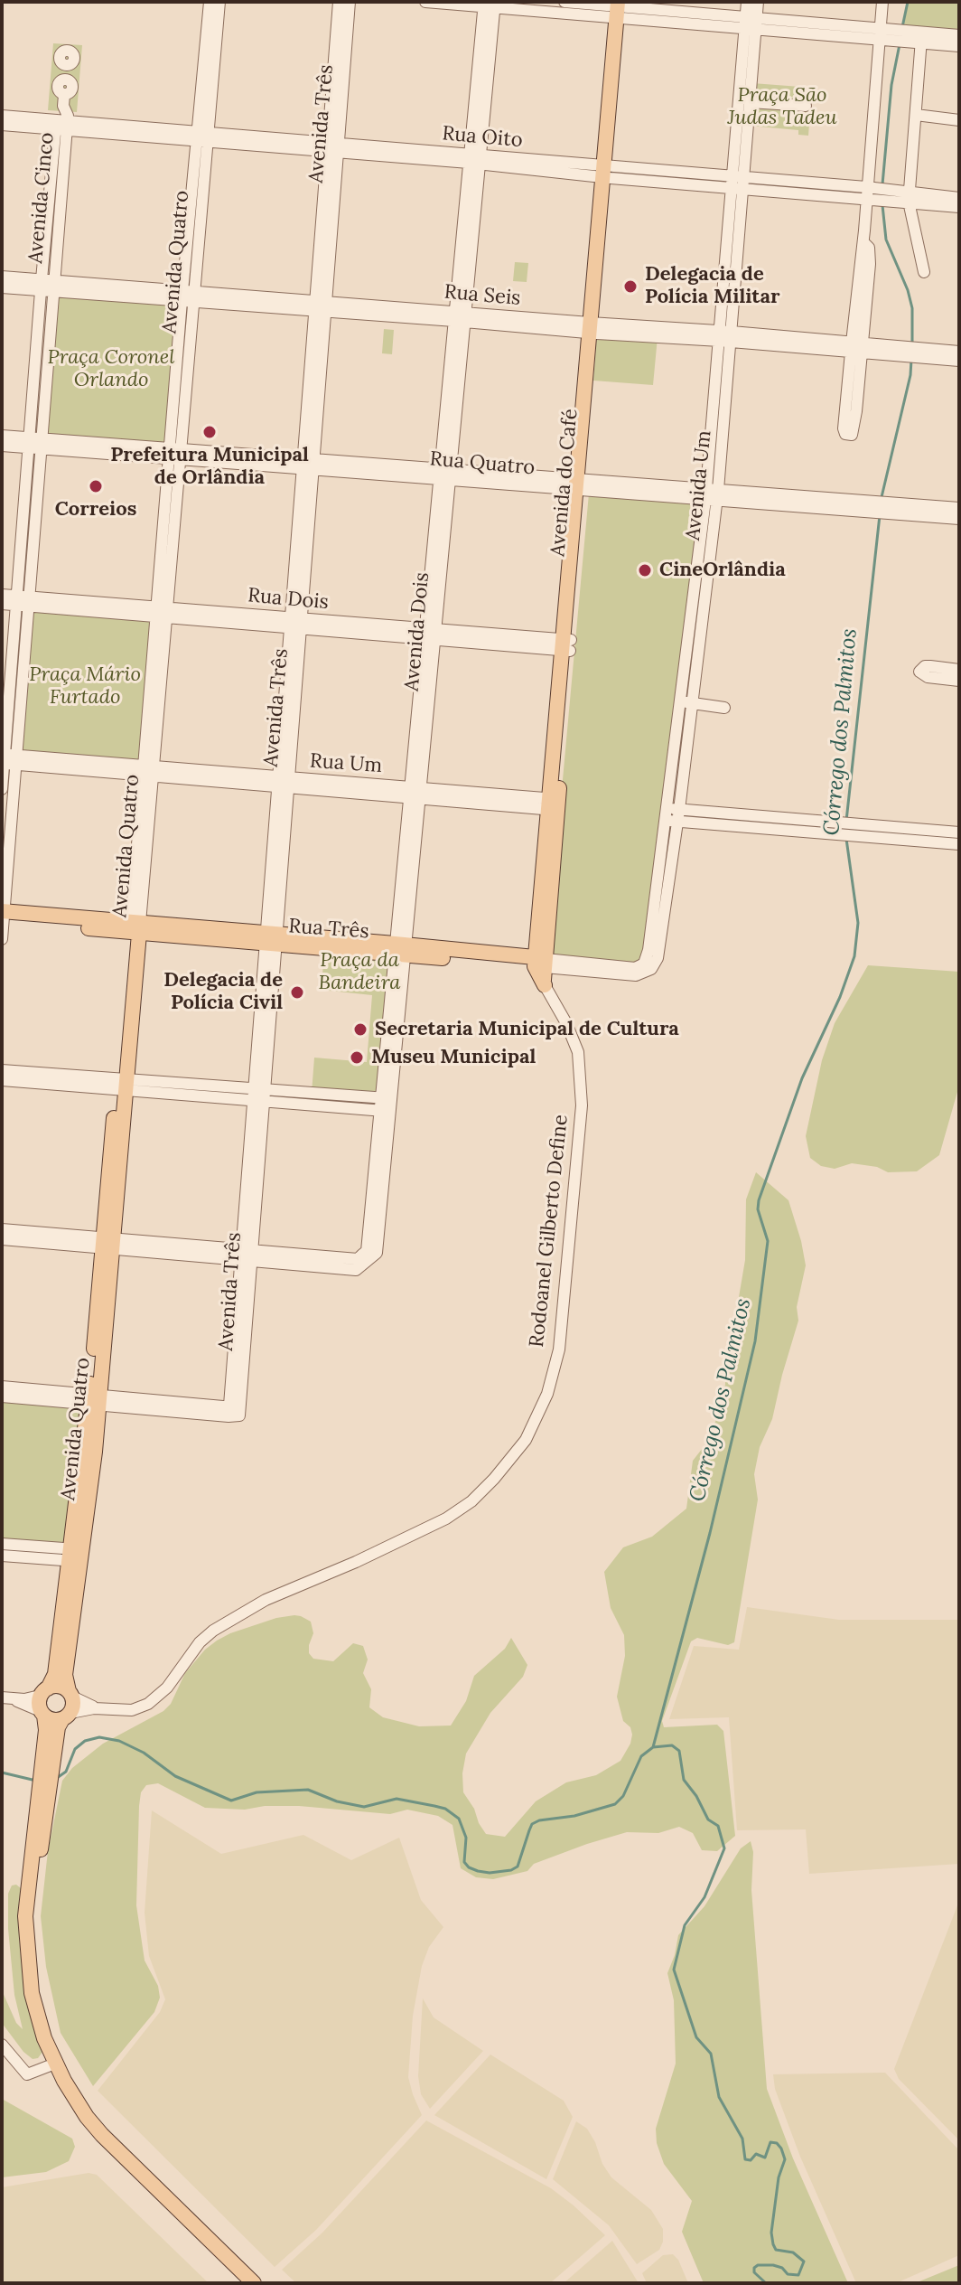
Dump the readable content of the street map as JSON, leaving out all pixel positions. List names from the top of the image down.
{
  "streets": {
    "main road": [
      "Avenida Quatro",
      "Avenida do Café",
      "Rua Três",
      "Rodoanel Gilberto Define"
    ],
    "street": [
      "Avenida Três",
      "Rua Oito",
      "Avenida Cinco",
      "Rua Seis",
      "Rua Quatro",
      "Avenida Um",
      "Rua Dois",
      "Avenida Dois",
      "Rua Um"
    ]
  },
  "crossings": [
    ["Avenida Três", "Rua Oito"],
    ["Avenida Três", "Avenida Quatro"],
    ["Avenida Três", "Rua Seis"],
    ["Avenida Três", "Rua Quatro"],
    ["Avenida Três", "Rua Dois"],
    ["Avenida Três", "Avenida Dois"],
    ["Avenida Três", "Rua Um"],
    ["Avenida Três", "Rua Três"],
    ["Rua Oito", "Avenida Cinco"],
    ["Rua Oito", "Avenida Quatro"],
    ["Rua Oito", "Avenida do Café"],
    ["Rua Oito", "Avenida Um"],
    ["Rua Oito", "Avenida Dois"],
    ["Avenida Cinco", "Rua Seis"],
    ["Avenida Cinco", "Rua Quatro"],
    ["Avenida Cinco", "Rua Dois"],
    ["Avenida Cinco", "Rua Um"],
    ["Avenida Cinco", "Rua Três"],
    ["Avenida Quatro", "Rua Seis"],
    ["Avenida Quatro", "Rua Quatro"],
    ["Avenida Quatro", "Rua Dois"],
    ["Avenida Quatro", "Rua Um"],
    ["Avenida Quatro", "Rua Três"],
    ["Avenida Quatro", "Rodoanel Gilberto Define"],
    ["Rua Seis", "Avenida do Café"],
    ["Rua Seis", "Avenida Um"],
    ["Rua Seis", "Avenida Dois"],
    ["Rua Quatro", "Avenida do Café"],
    ["Rua Quatro", "Avenida Um"],
    ["Rua Quatro", "Avenida Dois"],
    ["Avenida do Café", "Rua Dois"],
    ["Avenida do Café", "Rua Um"],
    ["Avenida do Café", "Rua Três"],
    ["Avenida do Café", "Rodoanel Gilberto Define"],
    ["Avenida Um", "Rua Três"],
    ["Rua Dois", "Avenida Dois"],
    ["Avenida Dois", "Rua Um"],
    ["Avenida Dois", "Rua Três"],
    ["Rua Três", "Rodoanel Gilberto Define"]
  ],
  "water": ["Córrego dos Palmitos"],
  "parks": [
    "Praça São Judas Tadeu",
    "Praça Coronel Orlando",
    "Praça Mário Furtado",
    "Praça da Bandeira"
  ],
  "places": [
    "Delegacia de Polícia Militar",
    "Prefeitura Municipal de Orlândia",
    "Correios",
    "CineOrlândia",
    "Delegacia de Polícia Civil",
    "Secretaria Municipal de Cultura",
    "Museu Municipal"
  ]
}
